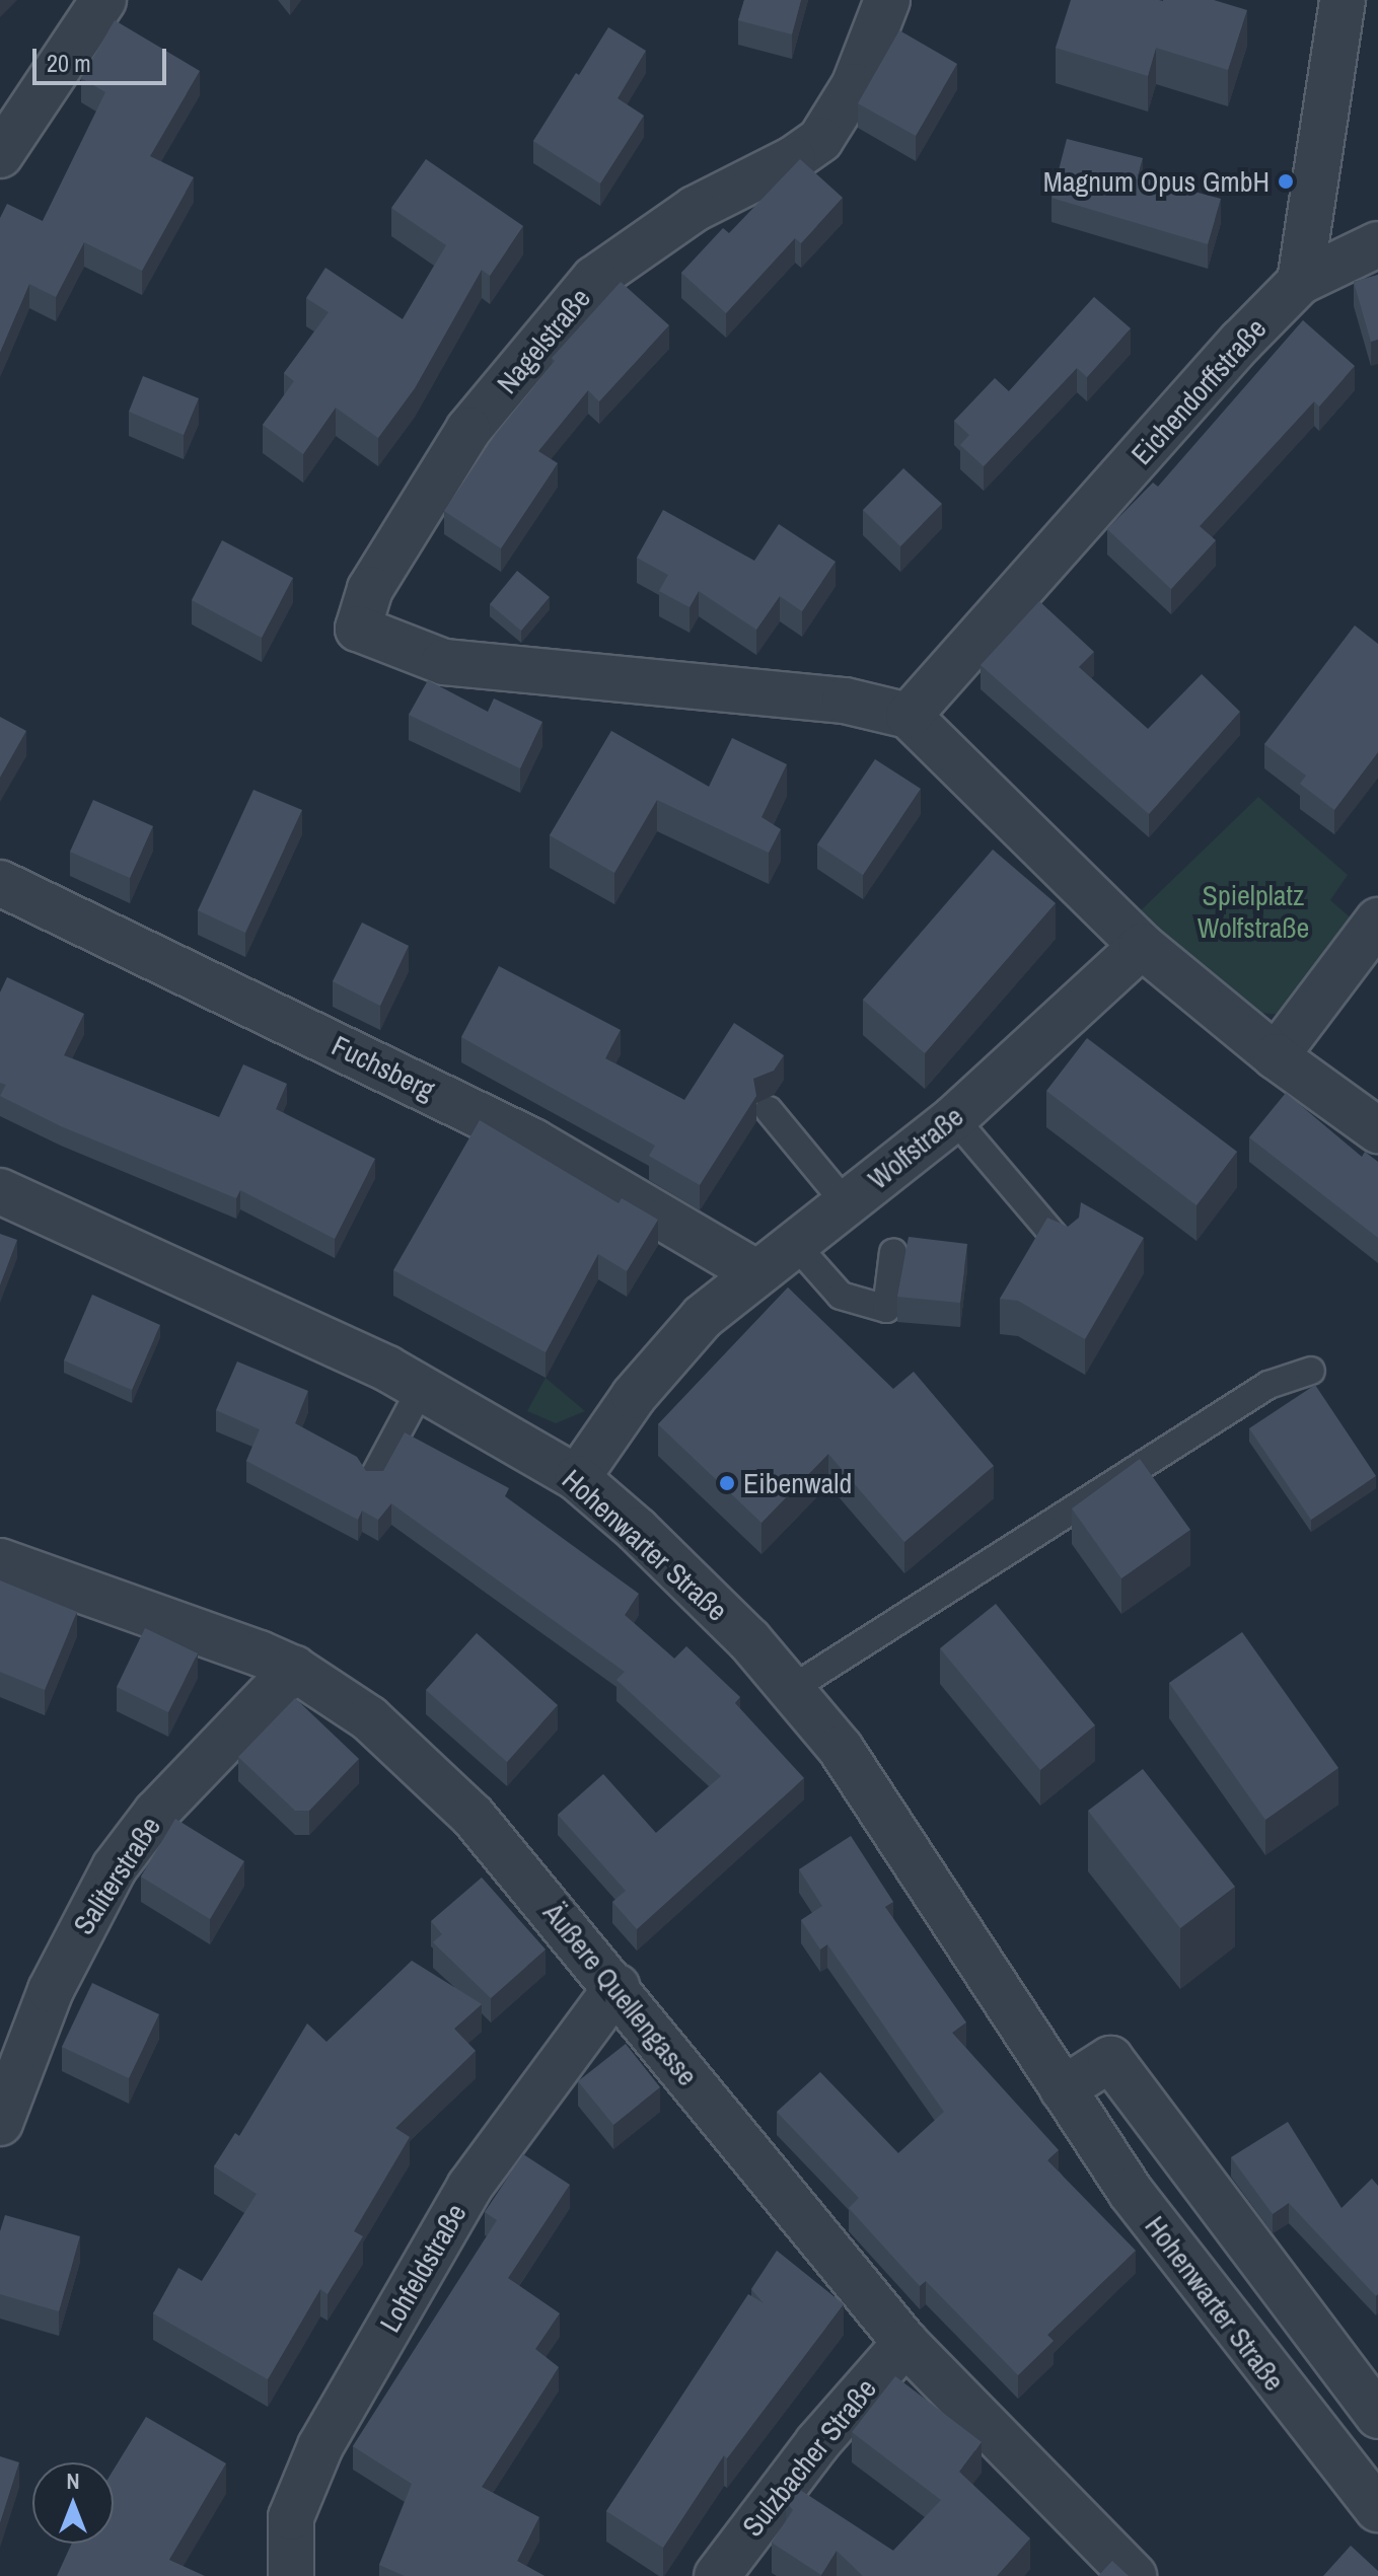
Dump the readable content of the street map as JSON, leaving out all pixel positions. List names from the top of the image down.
{
  "streets": {
    "street": [
      "Nagelstraße",
      "Eichendorffstraße",
      "Fuchsberg",
      "Wolfstraße",
      "Hohenwarter Straße",
      "Saliterstraße",
      "Äußere Quellengasse",
      "Lohfeldstraße",
      "Sulzbacher Straße"
    ]
  },
  "crossings": [
    ["Nagelstraße", "Eichendorffstraße"],
    ["Fuchsberg", "Wolfstraße"],
    ["Wolfstraße", "Hohenwarter Straße"],
    ["Saliterstraße", "Äußere Quellengasse"],
    ["Äußere Quellengasse", "Lohfeldstraße"],
    ["Äußere Quellengasse", "Sulzbacher Straße"]
  ],
  "parks": ["Spielplatz Wolfstraße"],
  "places": ["Magnum Opus GmbH", "Eibenwald"],
  "scale_bar": "20 m",
  "north": "top"
}
